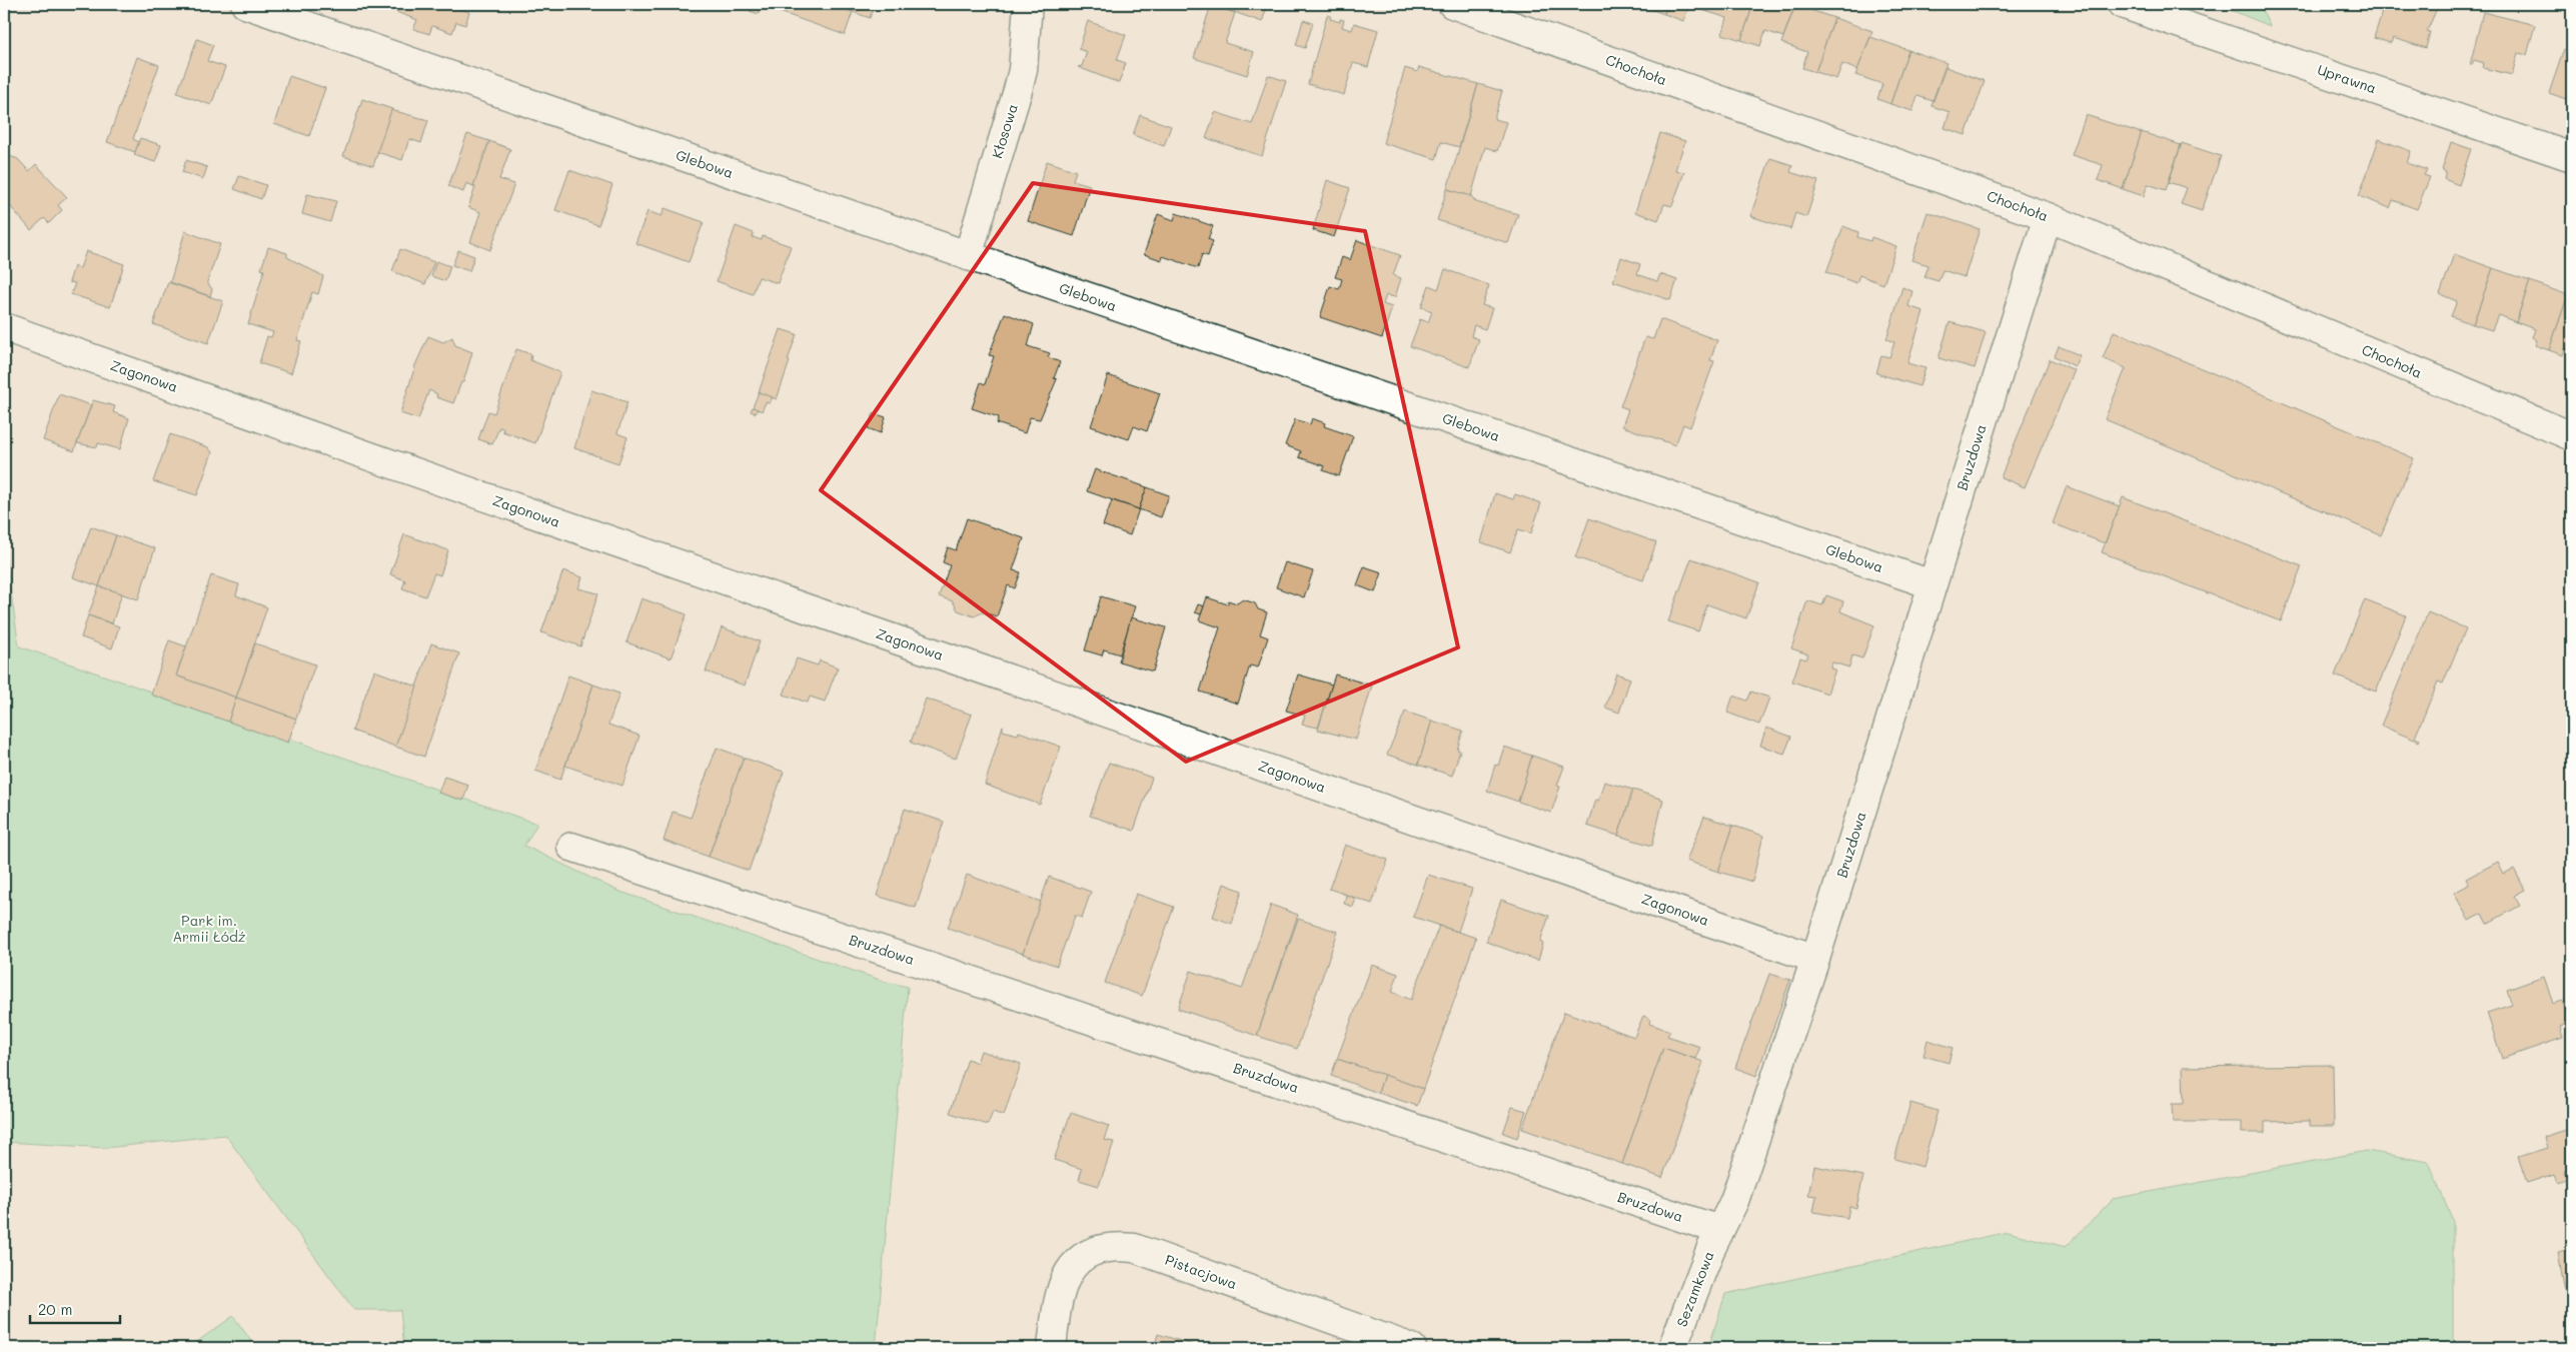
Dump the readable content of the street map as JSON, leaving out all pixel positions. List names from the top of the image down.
{
  "streets": {
    "street": [
      "Chochoła",
      "Uprawna",
      "Kłosowa",
      "Glebowa",
      "Zagonowa",
      "Bruzdowa",
      "Pistacjowa",
      "Sezamkowa"
    ]
  },
  "crossings": [
    ["Chochoła", "Bruzdowa"],
    ["Kłosowa", "Glebowa"],
    ["Glebowa", "Bruzdowa"],
    ["Zagonowa", "Bruzdowa"],
    ["Bruzdowa", "Sezamkowa"]
  ],
  "parks": ["Park im. Armii Łódź"],
  "scale_bar": "20 m"
}
